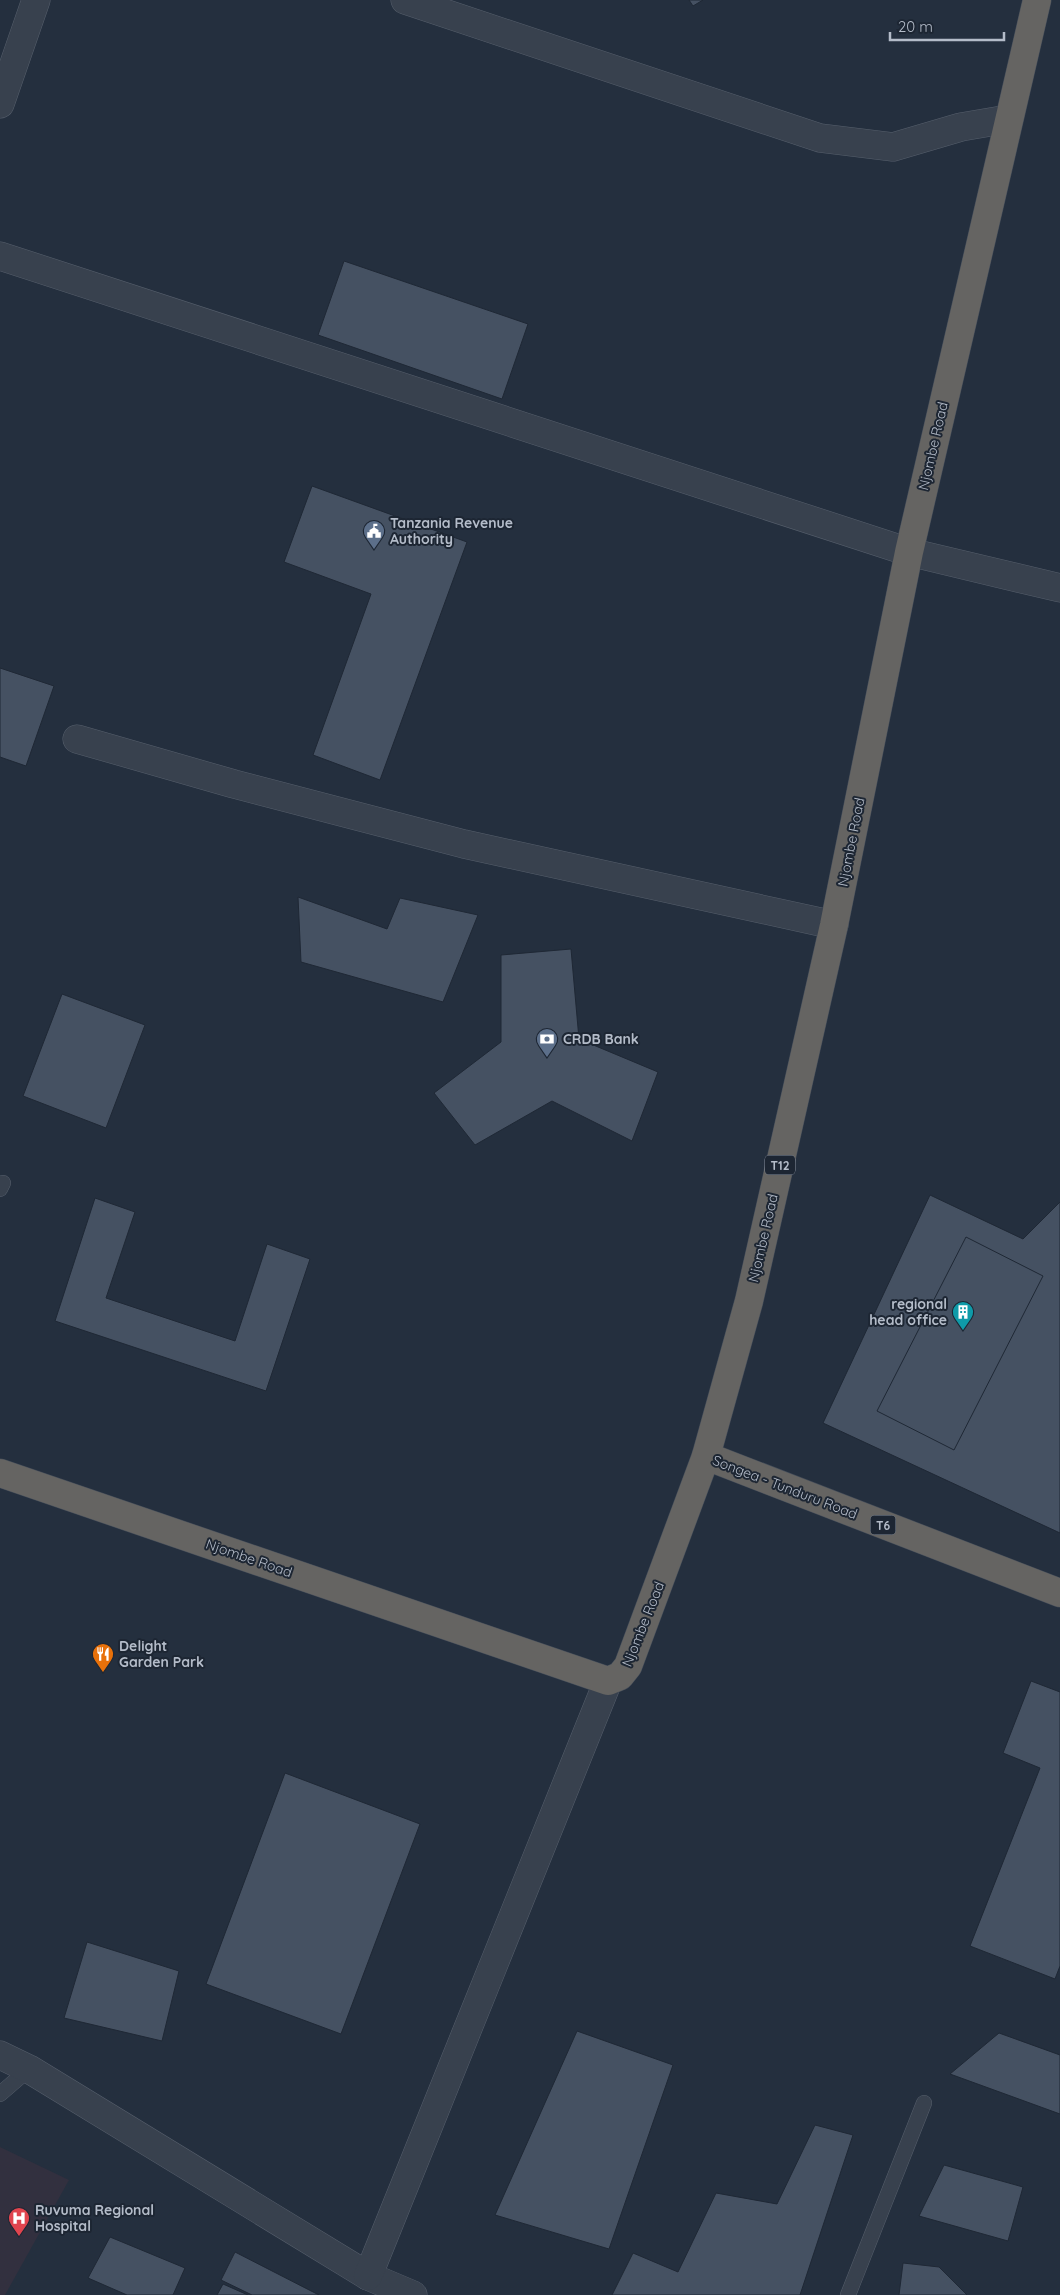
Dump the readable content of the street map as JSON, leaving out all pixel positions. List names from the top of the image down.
{
  "streets": {
    "highway": [
      "Njombe Road",
      "T12",
      "Songea - Tunduru Road",
      "T6"
    ]
  },
  "crossings": [
    ["Njombe Road", "Songea - Tunduru Road"]
  ],
  "places": {
    "public building": ["Tanzania Revenue Authority"],
    "bank": ["CRDB Bank"],
    "building": ["regional head office"],
    "restaurant": ["Delight Garden Park"],
    "hospital": ["Ruvuma Regional Hospital"]
  },
  "scale_bar": "20 m"
}
